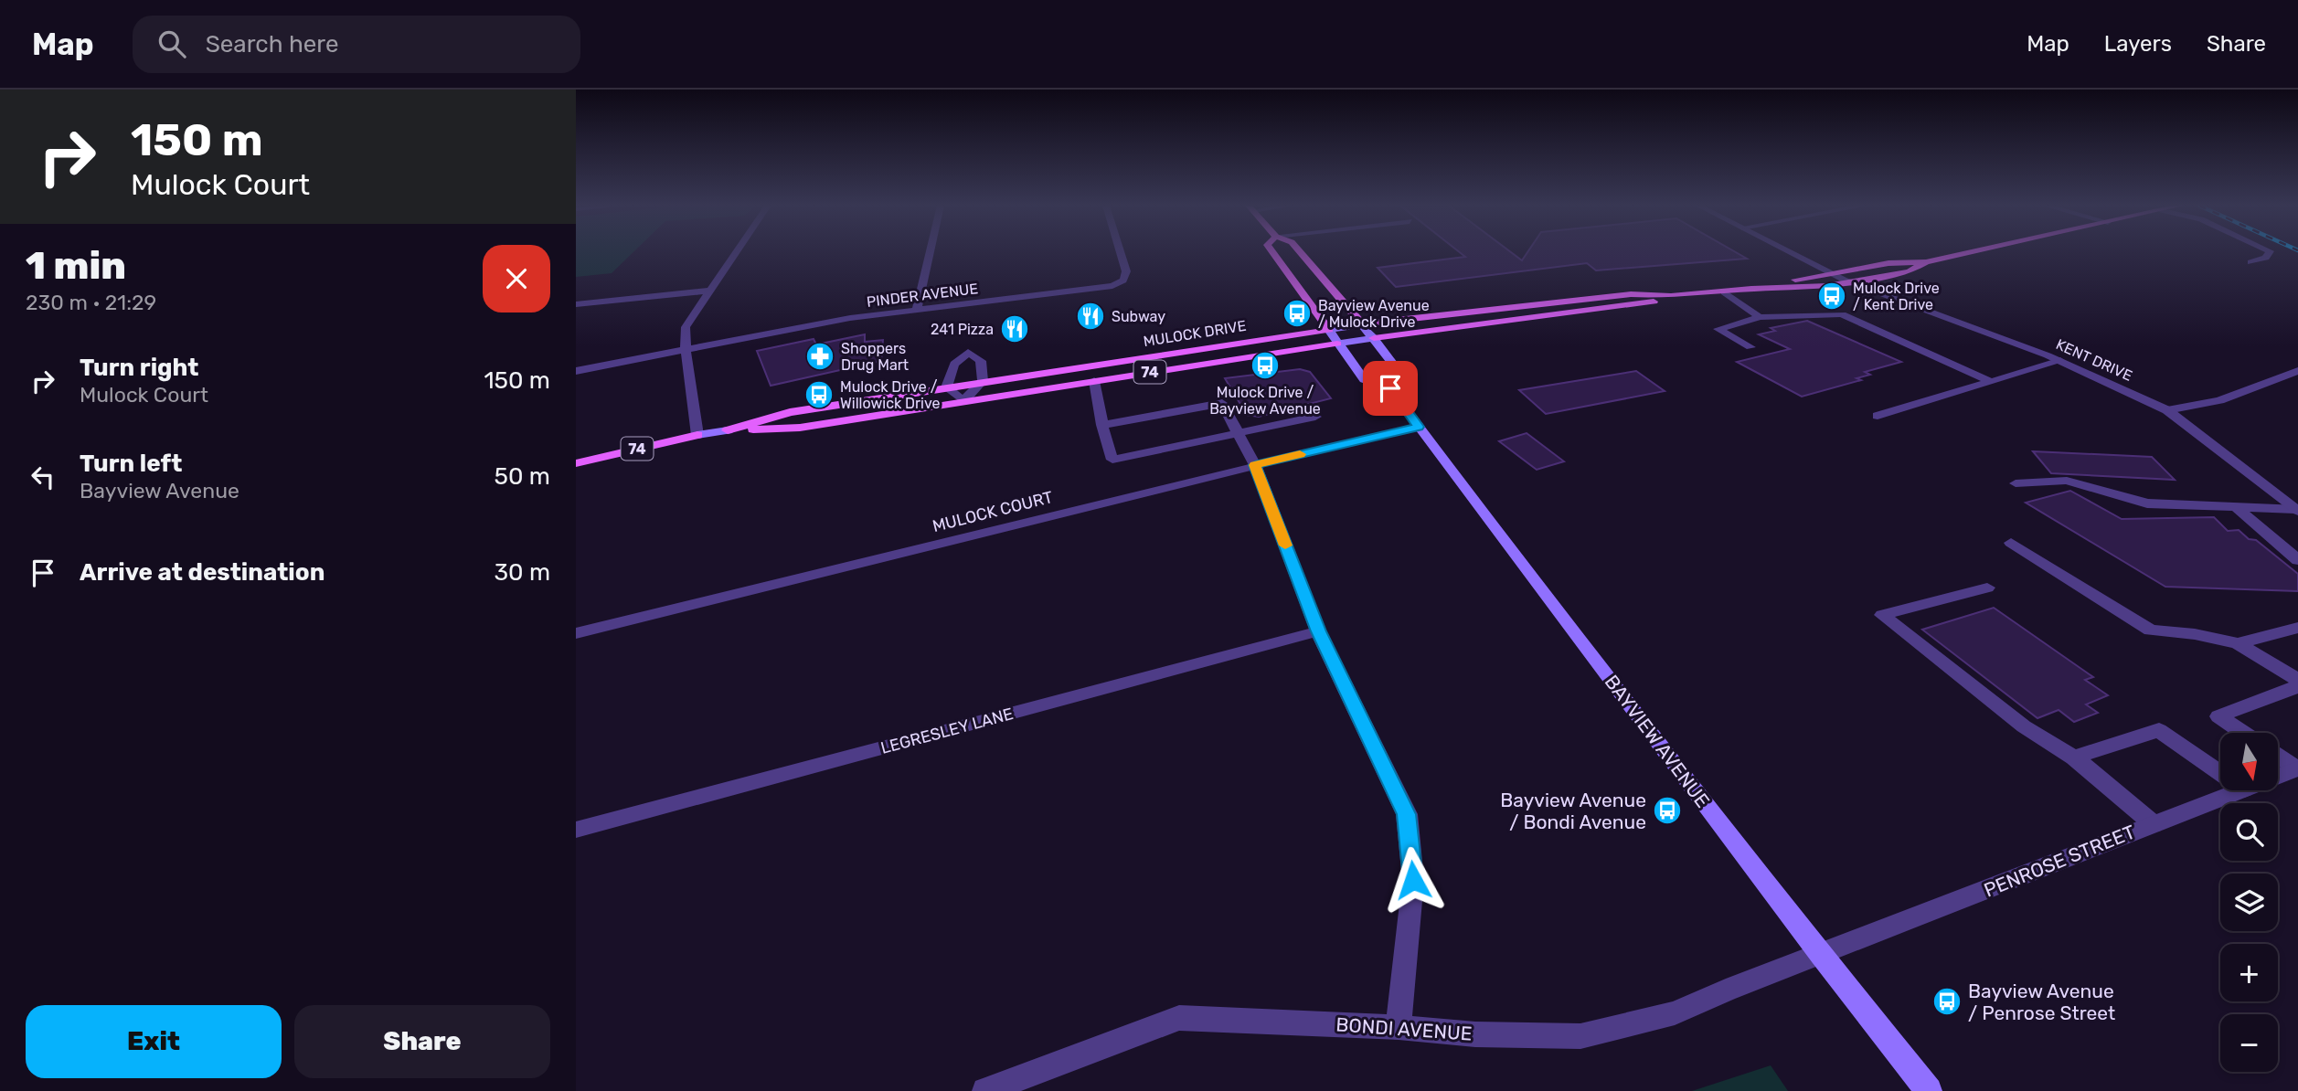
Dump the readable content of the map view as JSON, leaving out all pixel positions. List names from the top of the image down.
{
  "streets": {
    "main road": ["MULOCK DRIVE", "74", "BAYVIEW AVENUE"],
    "street": [
      "PINDER AVENUE",
      "KENT DRIVE",
      "MULOCK COURT",
      "LEGRESLEY LANE",
      "PENROSE STREET",
      "BONDI AVENUE"
    ]
  },
  "crossings": [
    ["MULOCK DRIVE", "KENT DRIVE"],
    ["MULOCK COURT", "BAYVIEW AVENUE"],
    ["BAYVIEW AVENUE", "PENROSE STREET"],
    ["BAYVIEW AVENUE", "BONDI AVENUE"],
    ["PENROSE STREET", "BONDI AVENUE"]
  ],
  "places": {
    "bus stop": [
      "Mulock Drive / Kent Drive",
      "Bayview Avenue / Mulock Drive",
      "Mulock Drive / Bayview Avenue",
      "Mulock Drive / Willowick Drive",
      "Bayview Avenue / Bondi Avenue",
      "Bayview Avenue / Penrose Street"
    ],
    "restaurant": ["Subway", "241 Pizza"],
    "pharmacy": ["Shoppers Drug Mart"]
  },
  "north": "bottom",
  "page": {
    "header": "Map",
    "search": "Search here",
    "nav": ["Map", "Layers", "Share"],
    "turn": ["150 m", "Mulock Court"],
    "heading": ["1 min", "230 m · 21:29"],
    "list": [
      {
        "name": "Turn right",
        "note": "Mulock Court",
        "value": "150 m"
      },
      {
        "name": "Turn left",
        "note": "Bayview Avenue",
        "value": "50 m"
      },
      {
        "name": "Arrive at destination",
        "value": "30 m"
      }
    ],
    "map_buttons": ["+", "−"],
    "buttons": ["Exit", "Share"]
  }
}
